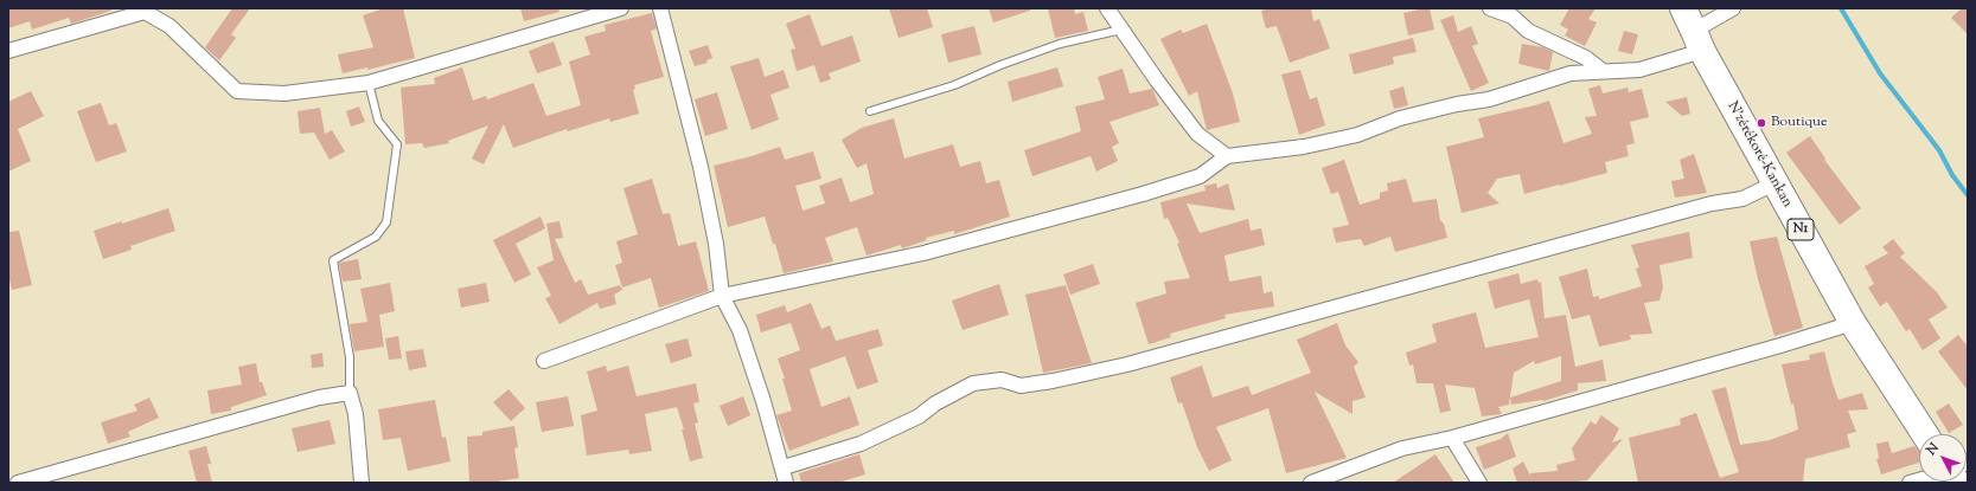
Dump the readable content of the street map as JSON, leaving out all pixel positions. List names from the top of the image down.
{
  "streets": {
    "highway": ["N'zérékoré-Kankan", "N1"]
  },
  "places": ["Boutique"],
  "north": "top left"
}
